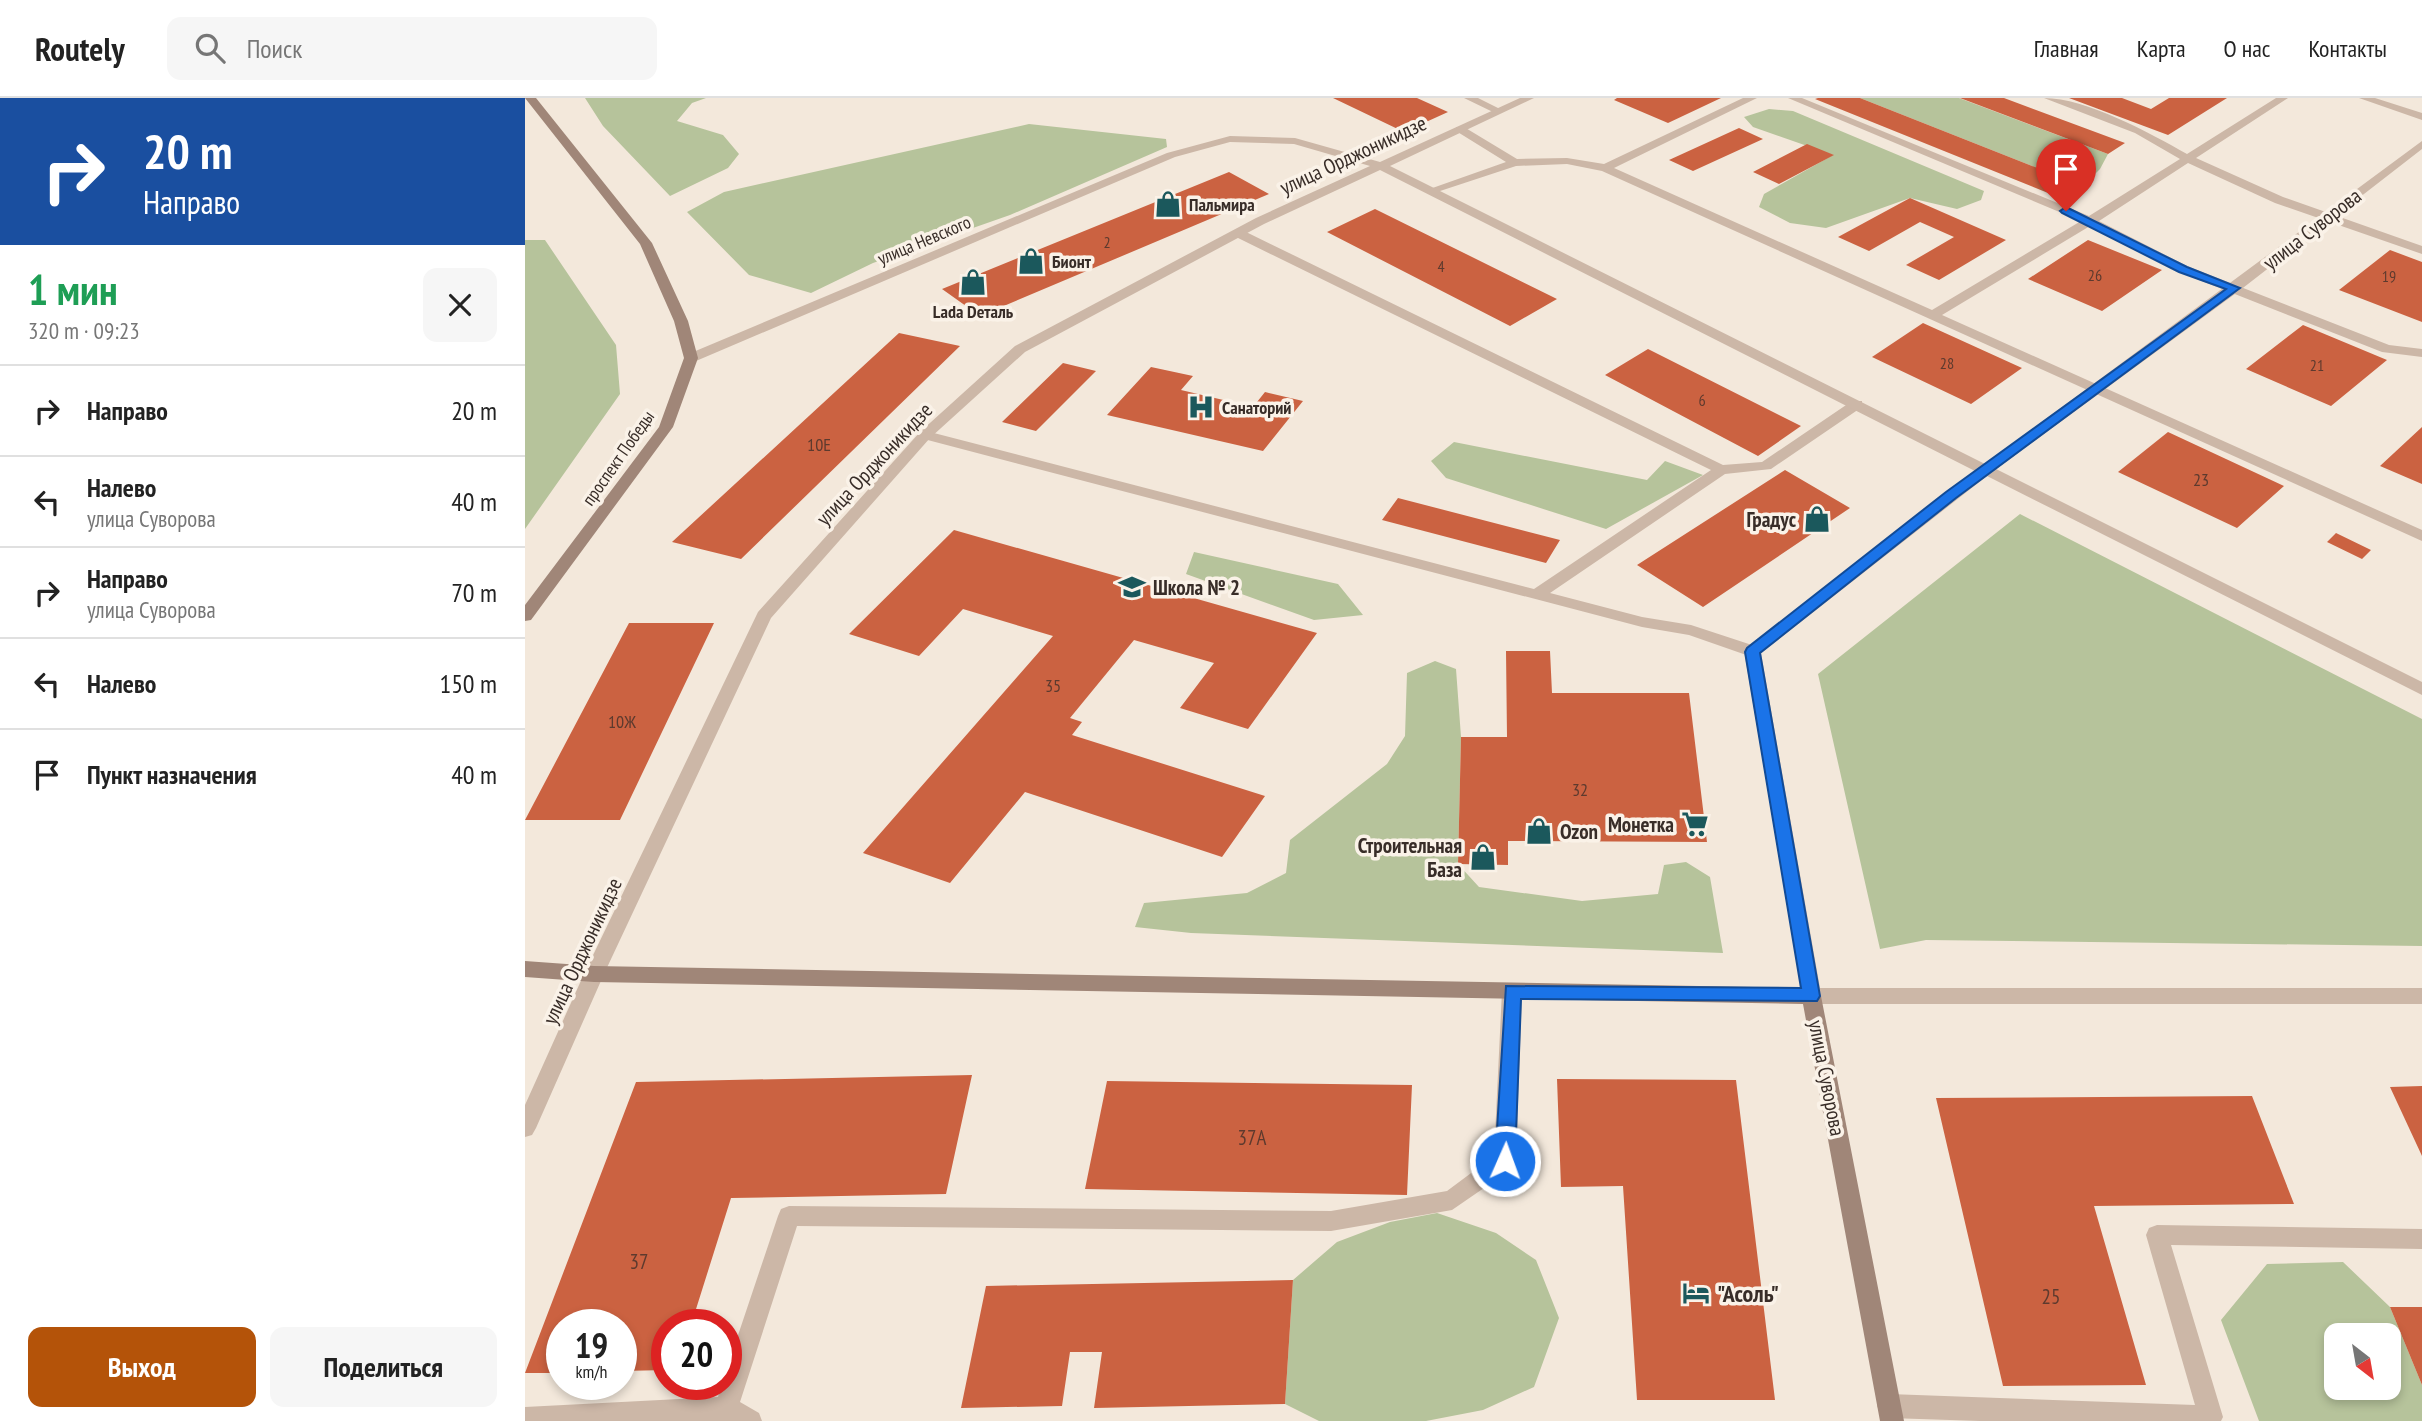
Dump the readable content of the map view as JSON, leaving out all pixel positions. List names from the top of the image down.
{
  "streets": {
    "street": [
      "улица Орджоникидзе",
      "улица Суворова",
      "улица Невского",
      "проспект Победы"
    ]
  },
  "crossings": [
    ["улица Орджоникидзе", "улица Невского"],
    ["улица Суворова", "улица Невского"],
    ["улица Невского", "проспект Победы"]
  ],
  "places": {
    "shop": [
      "Пальмира",
      "Бионт",
      "Lada Dеталь",
      "Градус",
      "Ozon",
      "Строительная База"
    ],
    "hospital": ["Санаторий"],
    "school or university": ["Школа № 2"],
    "supermarket": ["Монетка"],
    "hotel": ["\"Асоль\""]
  },
  "house_numbers": [
    "2",
    "4",
    "26",
    "19",
    "28",
    "21",
    "6",
    "10Е",
    "23",
    "35",
    "10Ж",
    "32",
    "37А",
    "37",
    "25"
  ],
  "north": "bottom right",
  "page": {
    "header": "Routely",
    "search": "Поиск",
    "nav": [
      "Главная",
      "Карта",
      "О нас",
      "Контакты"
    ],
    "turn": ["20 m", "Направо"],
    "heading": ["1 мин", "320 m · 09:23"],
    "list": [
      {
        "name": "Направо",
        "value": "20 m"
      },
      {
        "name": "Налево",
        "note": "улица Суворова",
        "value": "40 m"
      },
      {
        "name": "Направо",
        "note": "улица Суворова",
        "value": "70 m"
      },
      {
        "name": "Налево",
        "value": "150 m"
      },
      {
        "name": "Пункт назначения",
        "value": "40 m"
      }
    ],
    "speed": "19 km/h",
    "limit": "20",
    "buttons": ["Выход", "Поделиться"]
  }
}
